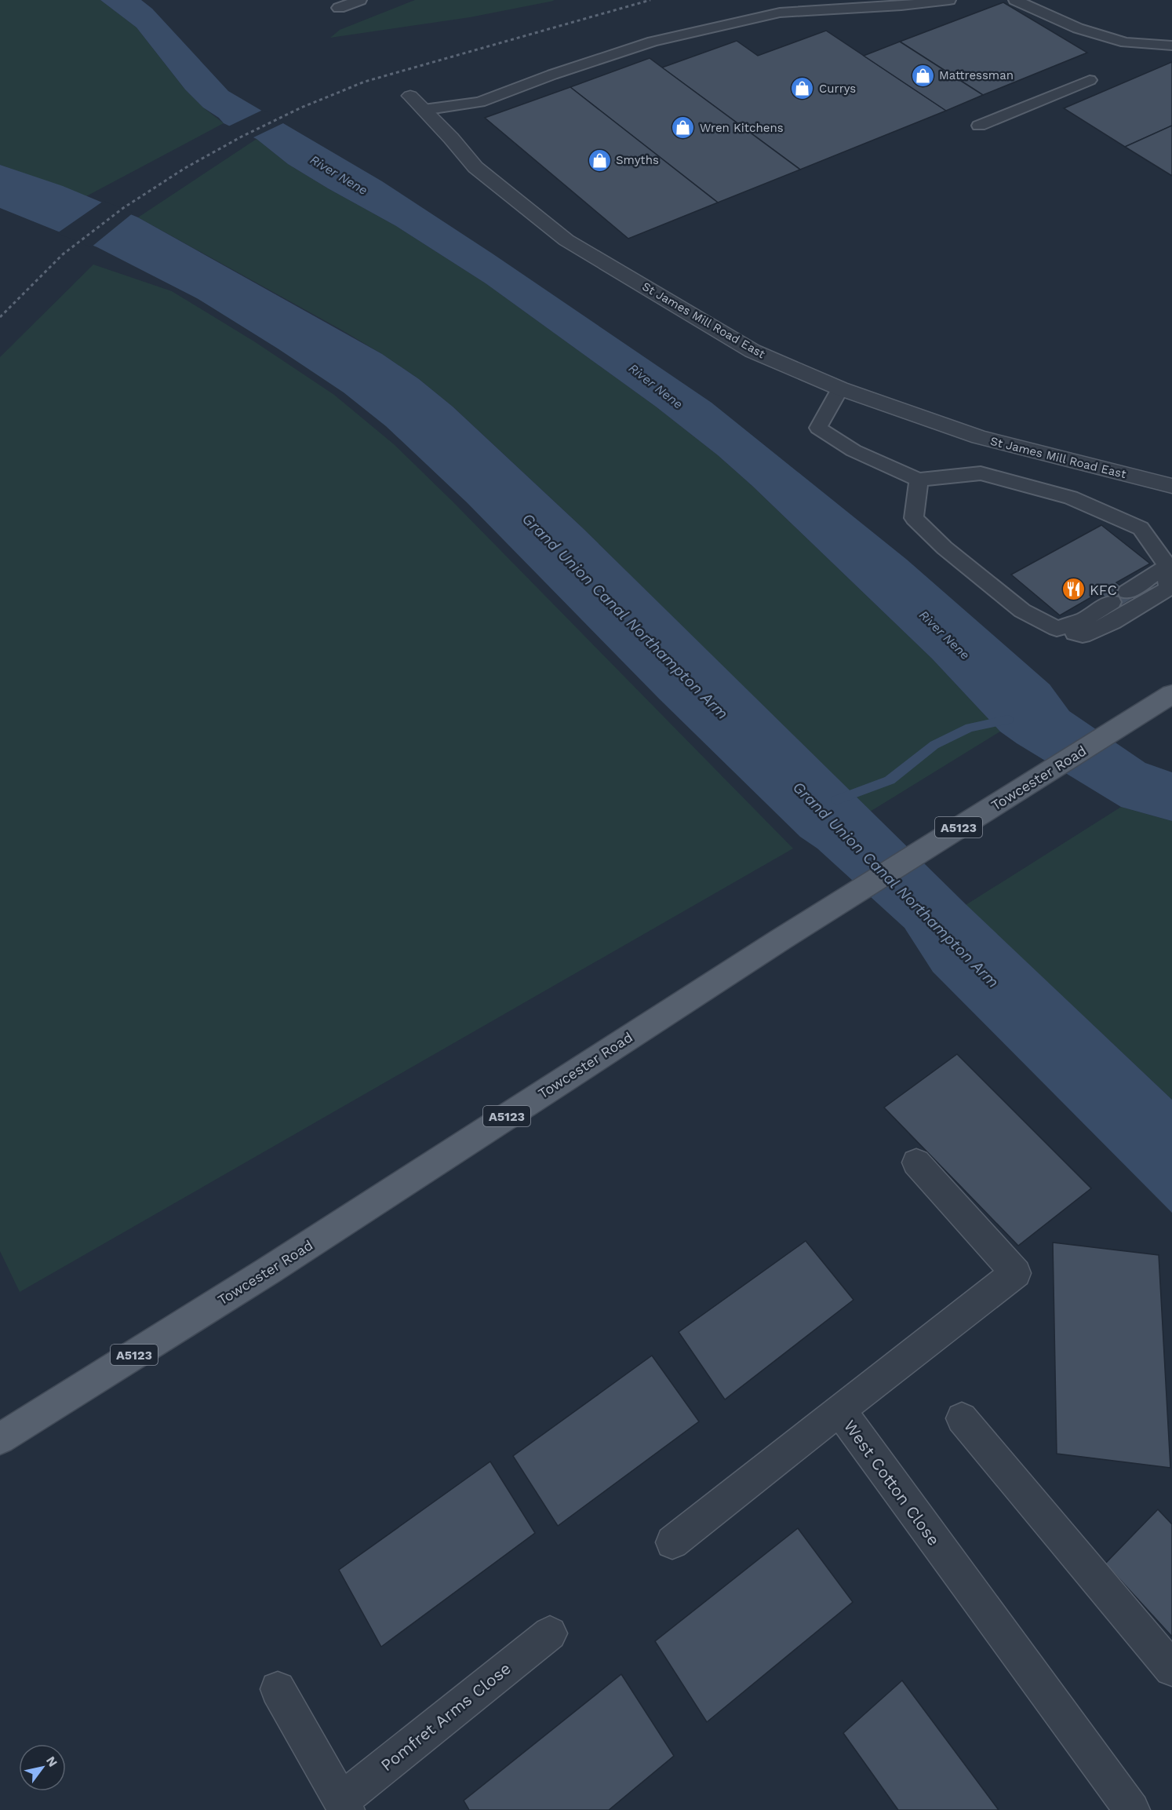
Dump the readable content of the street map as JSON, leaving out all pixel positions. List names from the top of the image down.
{
  "streets": {
    "main road": ["Towcester Road", "A5123"],
    "street": ["St James Mill Road East", "West Cotton Close", "Pomfret Arms Close"]
  },
  "water": ["River Nene", "Grand Union Canal Northampton Arm"],
  "places": {
    "shop": [
      "Mattressman",
      "Currys",
      "Wren Kitchens",
      "Smyths"
    ],
    "restaurant": ["KFC"]
  },
  "north": "top right"
}
